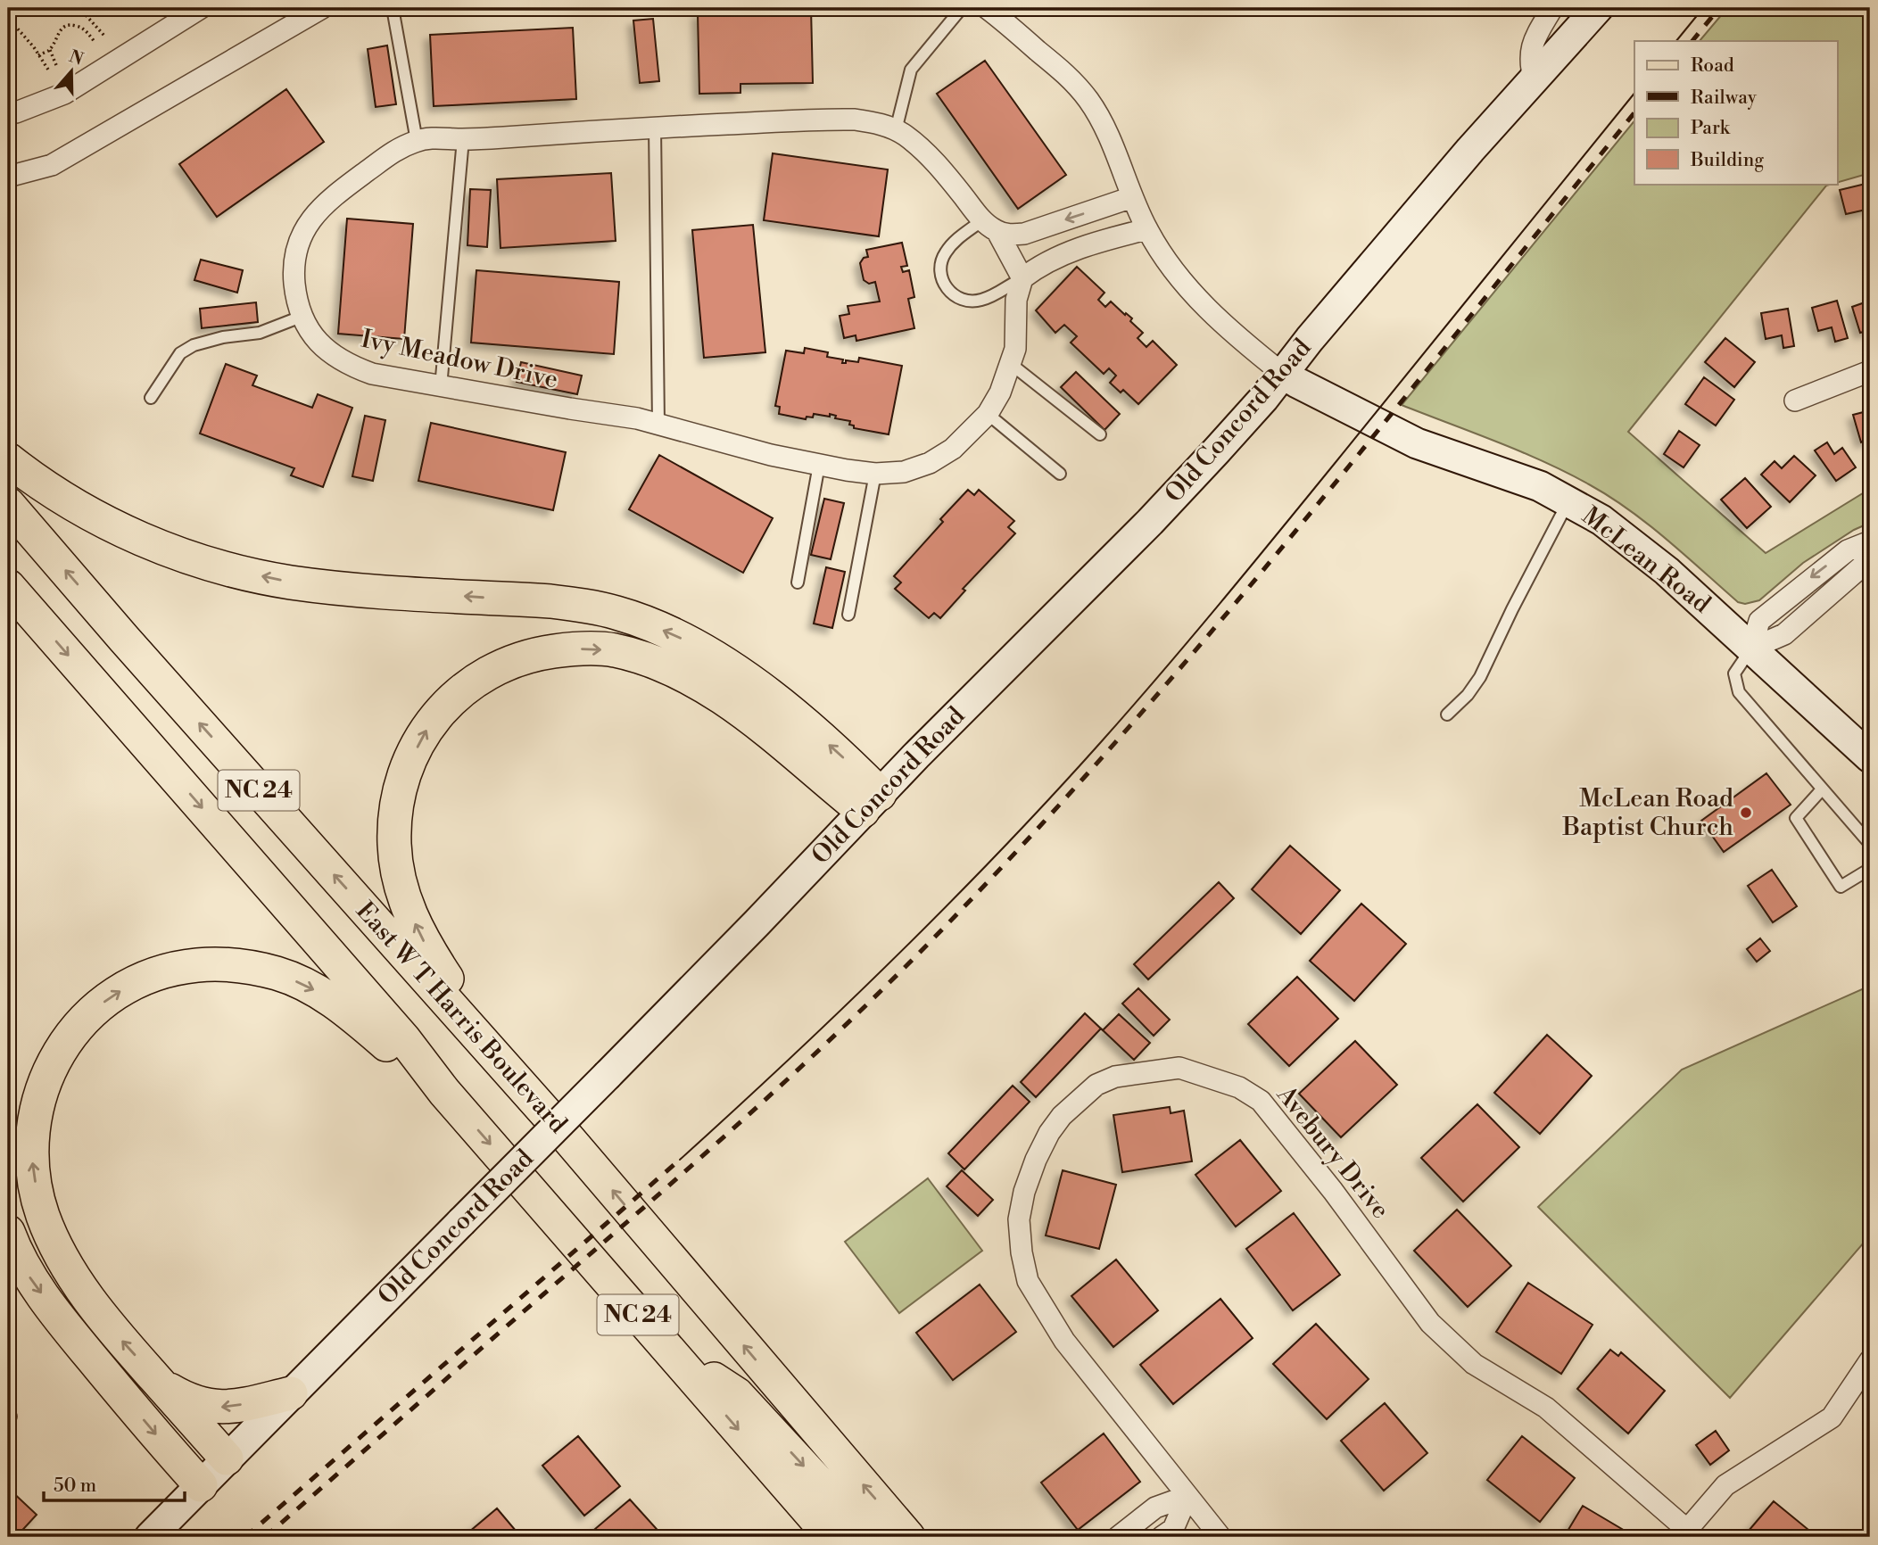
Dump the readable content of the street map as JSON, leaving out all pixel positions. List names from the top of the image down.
{
  "streets": {
    "main road": ["NC 24", "East W T Harris Boulevard"],
    "street": [
      "Ivy Meadow Drive",
      "Old Concord Road",
      "McLean Road",
      "Avebury Drive"
    ]
  },
  "crossings": [
    ["Old Concord Road", "McLean Road"]
  ],
  "places": ["McLean Road Baptist Church"],
  "legend": [
    "Road",
    "Railway",
    "Park",
    "Building"
  ],
  "scale_bar": "50 m",
  "north": "top"
}
